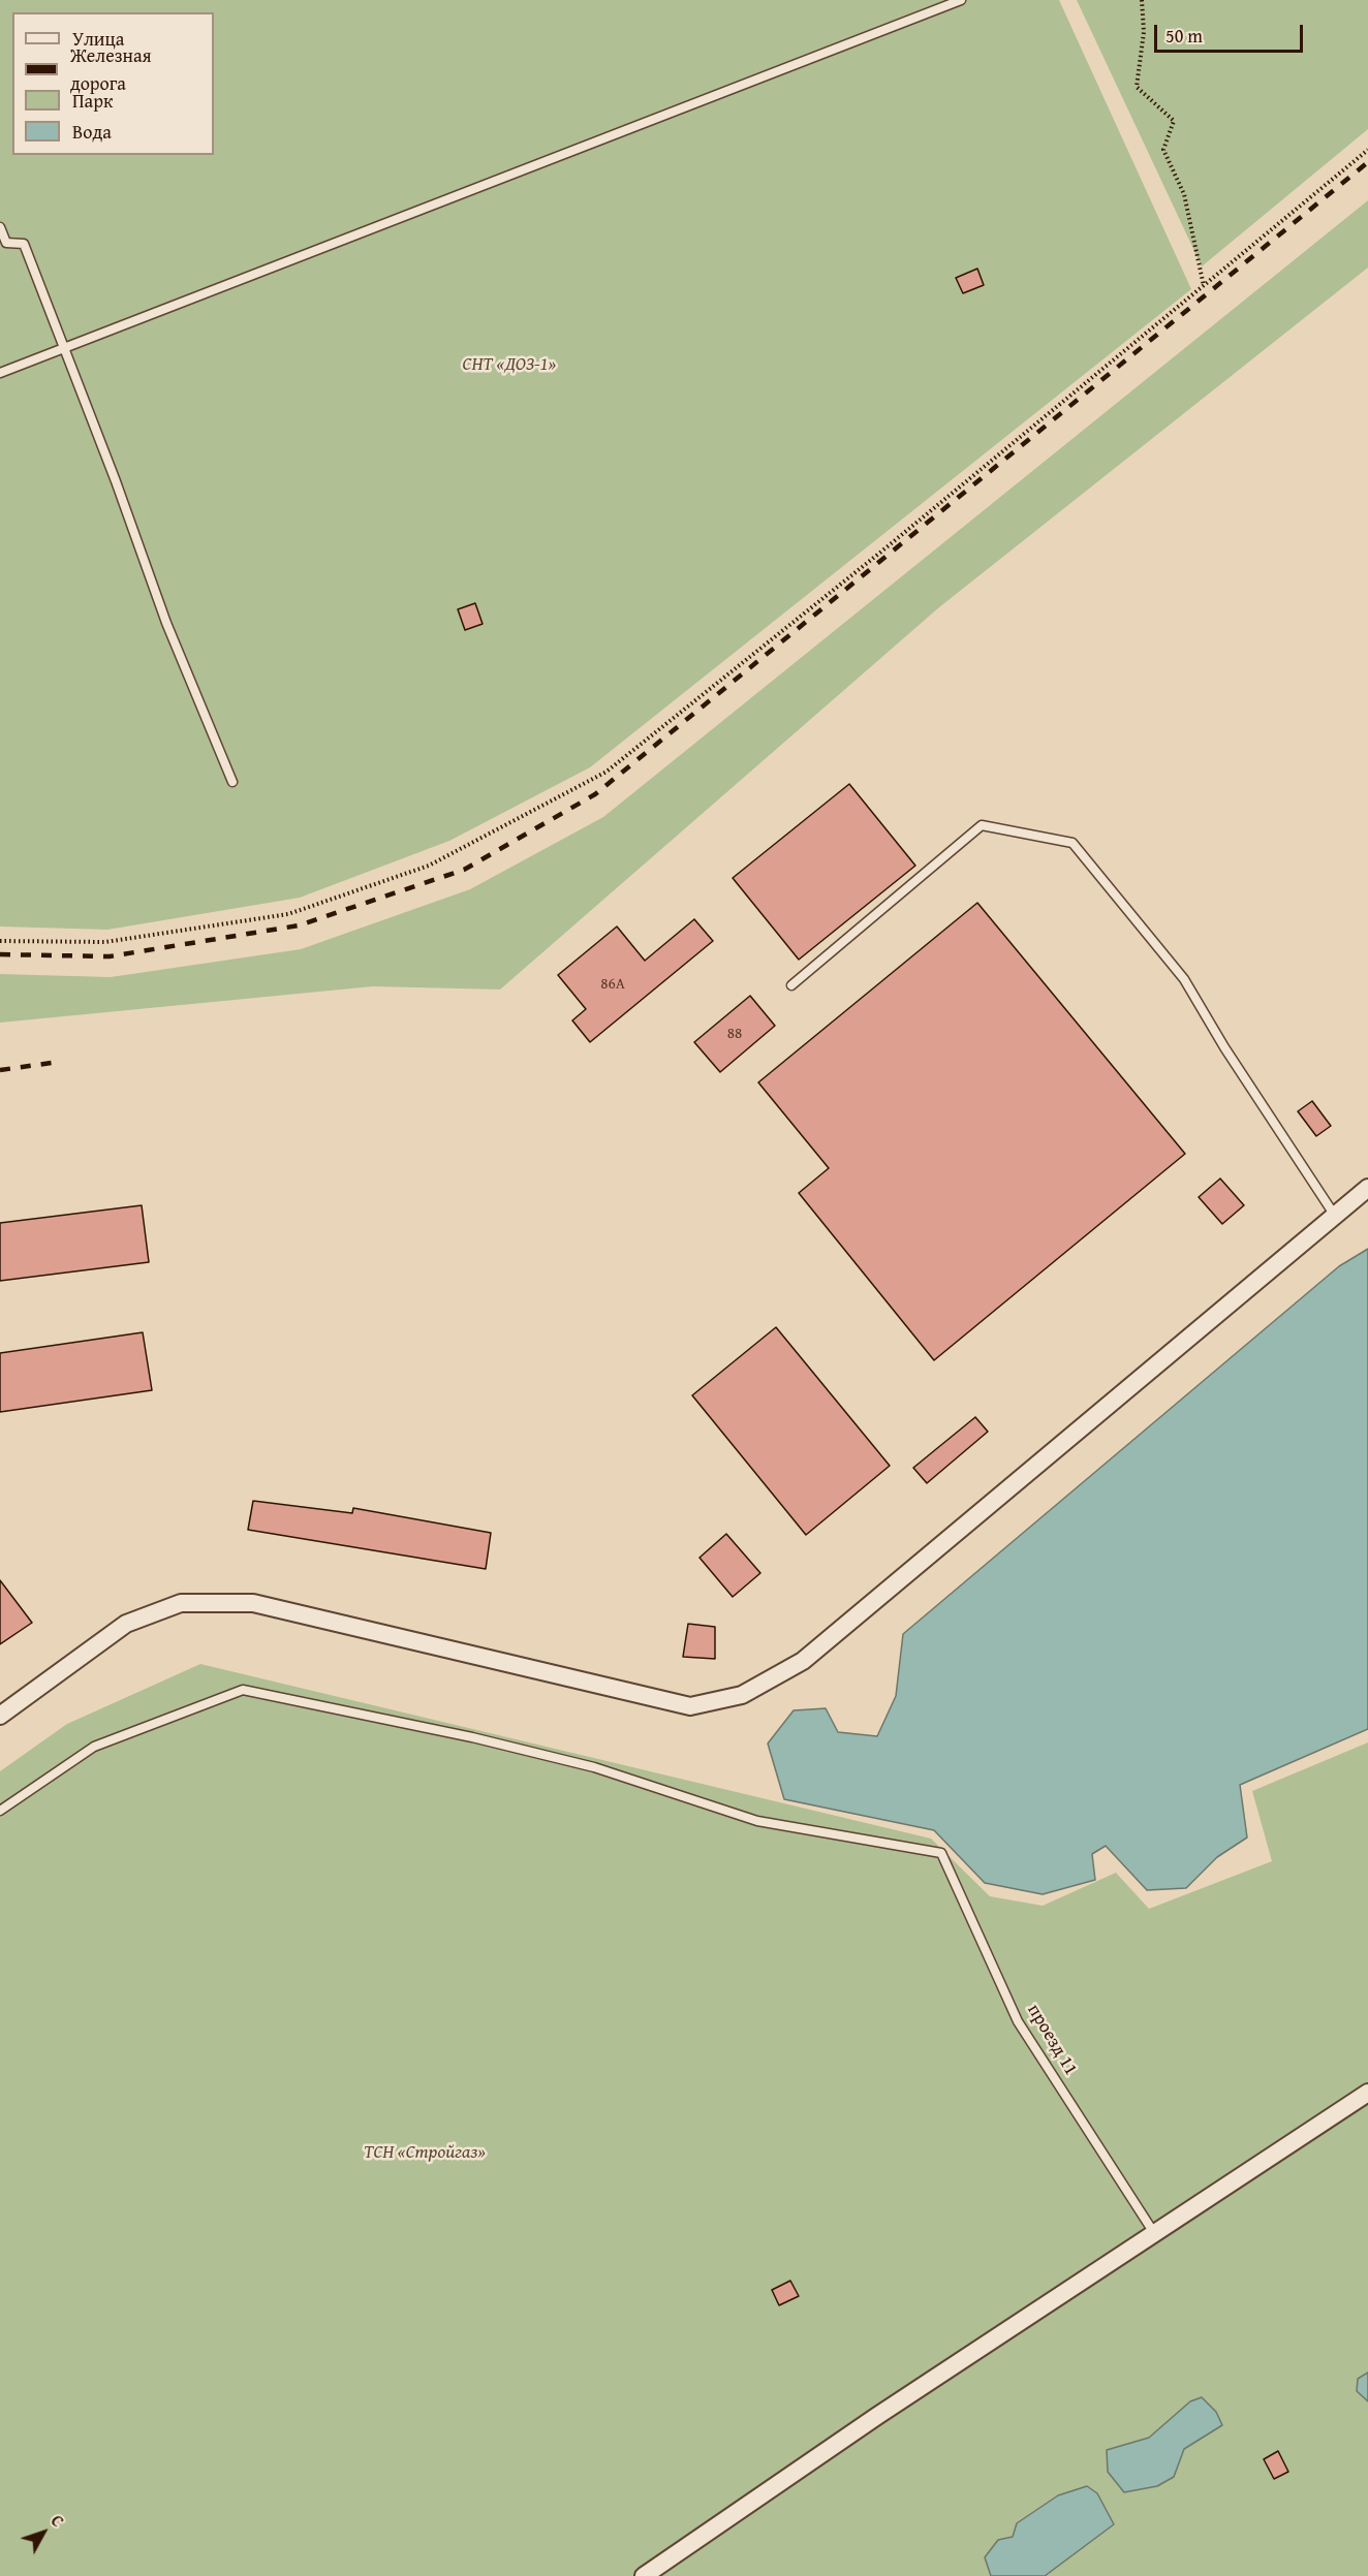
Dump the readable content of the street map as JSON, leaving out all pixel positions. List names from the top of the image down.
{
  "streets": {
    "lane": ["проезд 11"]
  },
  "parks": ["СНТ «ДОЗ-1»", "ТСН «Стройгаз»"],
  "house_numbers": ["86А", "88"],
  "legend": [
    "Улица",
    "Железная дорога",
    "Парк",
    "Вода"
  ],
  "scale_bar": "50 m",
  "north": "top right"
}
